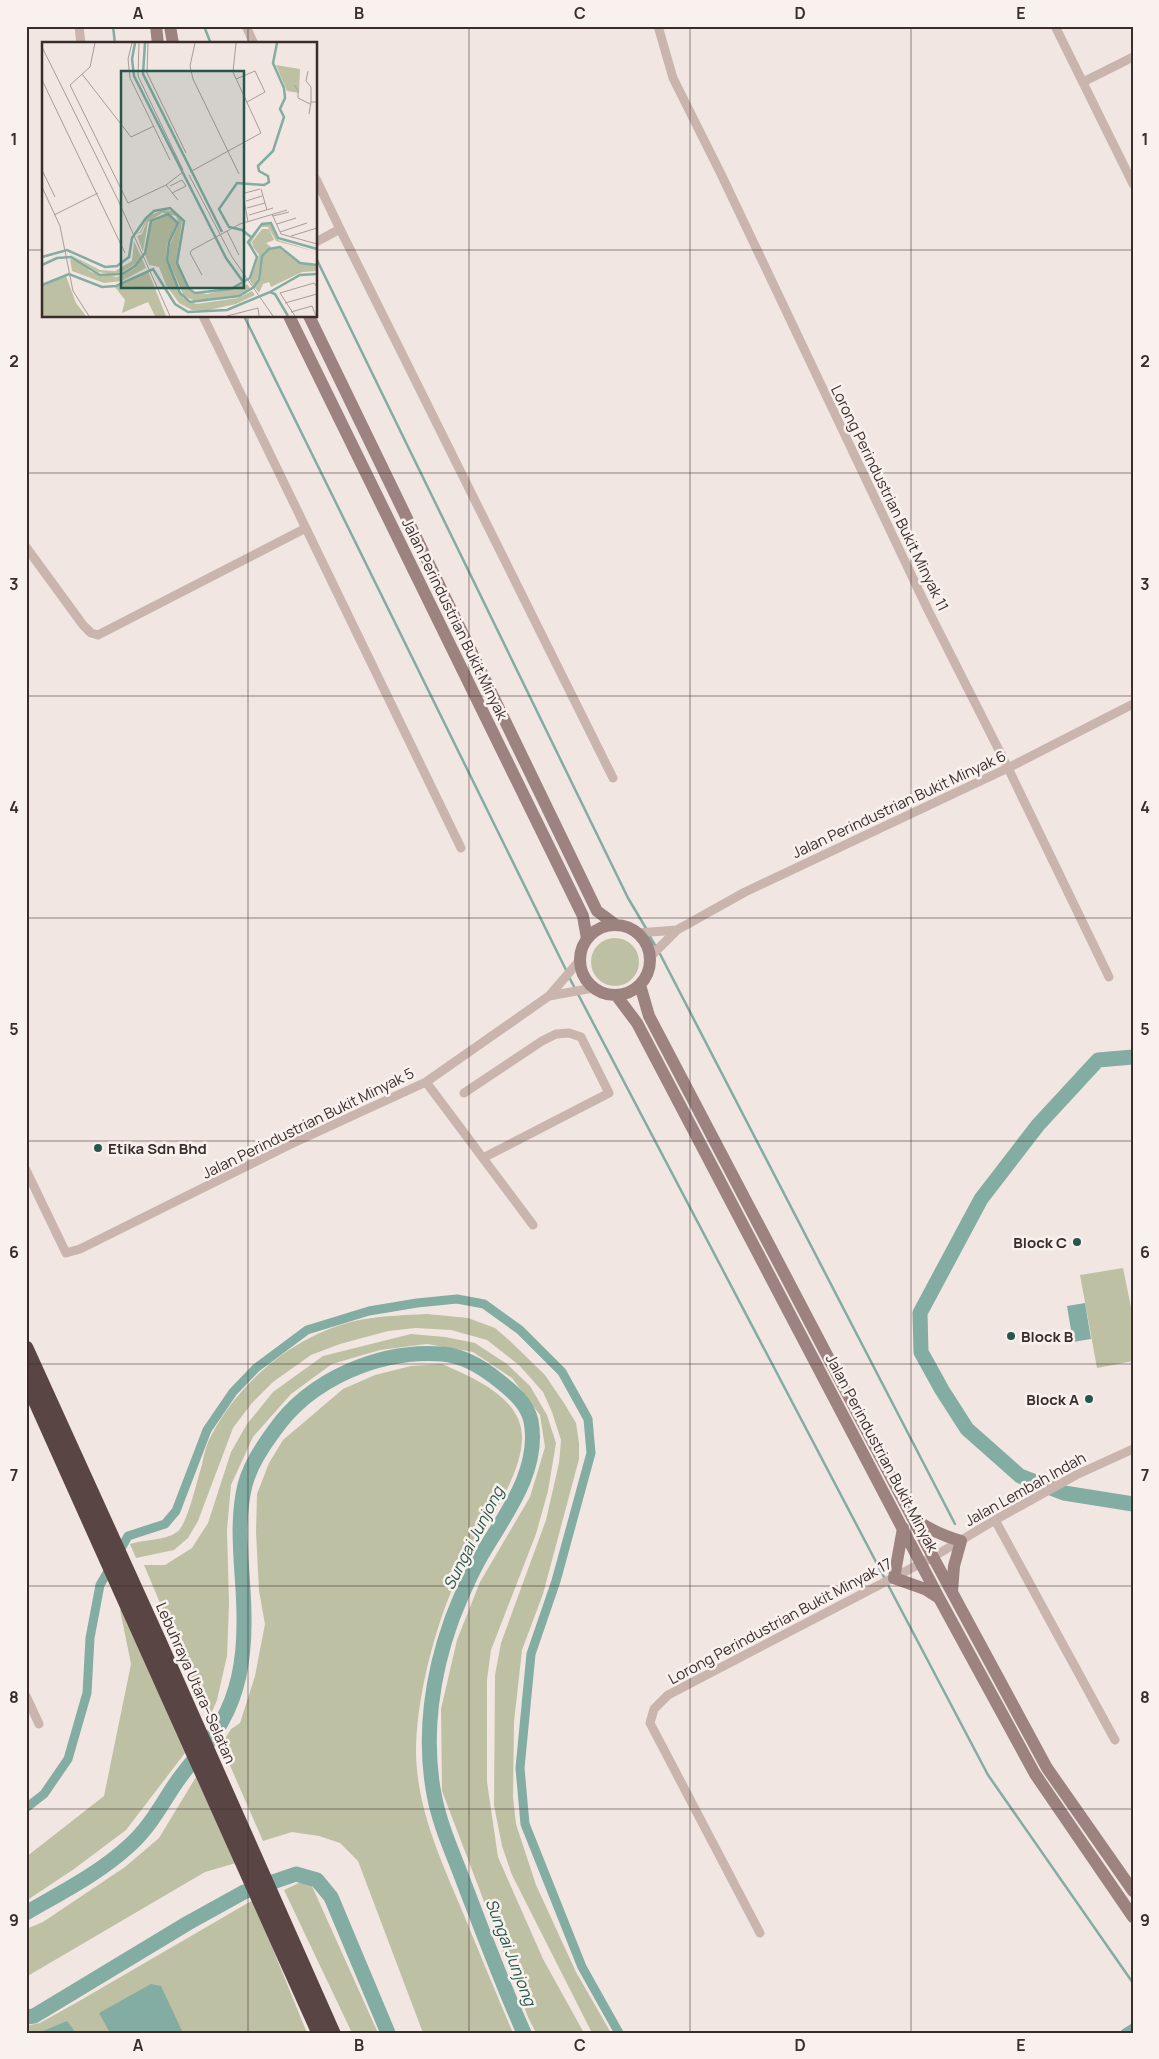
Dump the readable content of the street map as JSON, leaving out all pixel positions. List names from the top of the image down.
{
  "streets": {
    "highway": ["Lebuhraya Utara–Selatan"],
    "main road": ["Jalan Perindustrian Bukit Minyak"],
    "street": [
      "Lorong Perindustrian Bukit Minyak 11",
      "Jalan Perindustrian Bukit Minyak 6",
      "Jalan Perindustrian Bukit Minyak 5",
      "Jalan Lembah Indah",
      "Lorong Perindustrian Bukit Minyak 17"
    ]
  },
  "crossings": [
    ["Lorong Perindustrian Bukit Minyak 11", "Jalan Perindustrian Bukit Minyak 6"],
    ["Jalan Perindustrian Bukit Minyak", "Jalan Lembah Indah"],
    ["Jalan Perindustrian Bukit Minyak", "Lorong Perindustrian Bukit Minyak 17"],
    ["Jalan Lembah Indah", "Lorong Perindustrian Bukit Minyak 17"]
  ],
  "water": ["Sungai Junjong"],
  "places": [
    "Etika Sdn Bhd",
    "Block C",
    "Block B",
    "Block A"
  ],
  "grid": {
    "columns": [
      "A",
      "B",
      "C",
      "D",
      "E"
    ],
    "rows": [
      "1",
      "2",
      "3",
      "4",
      "5",
      "6",
      "7",
      "8",
      "9"
    ]
  }
}
